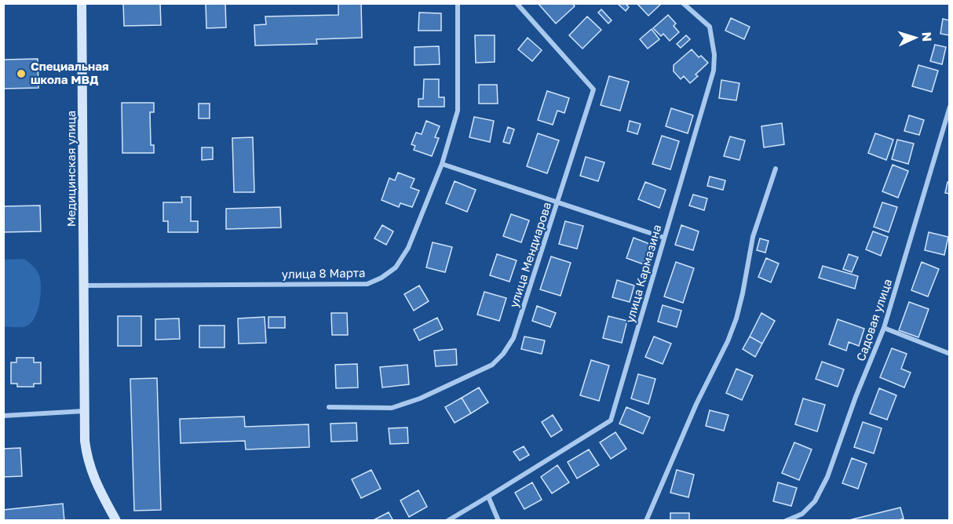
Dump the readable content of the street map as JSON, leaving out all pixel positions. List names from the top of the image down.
{
  "streets": {
    "main road": ["Медицинская улица"],
    "street": [
      "улица Мендиарова",
      "улица 8 Марта",
      "улица Кармазина",
      "Садовая улица"
    ]
  },
  "crossings": [
    ["Медицинская улица", "улица 8 Марта"]
  ],
  "places": ["Специальная школа МВД"],
  "north": "right"
}
